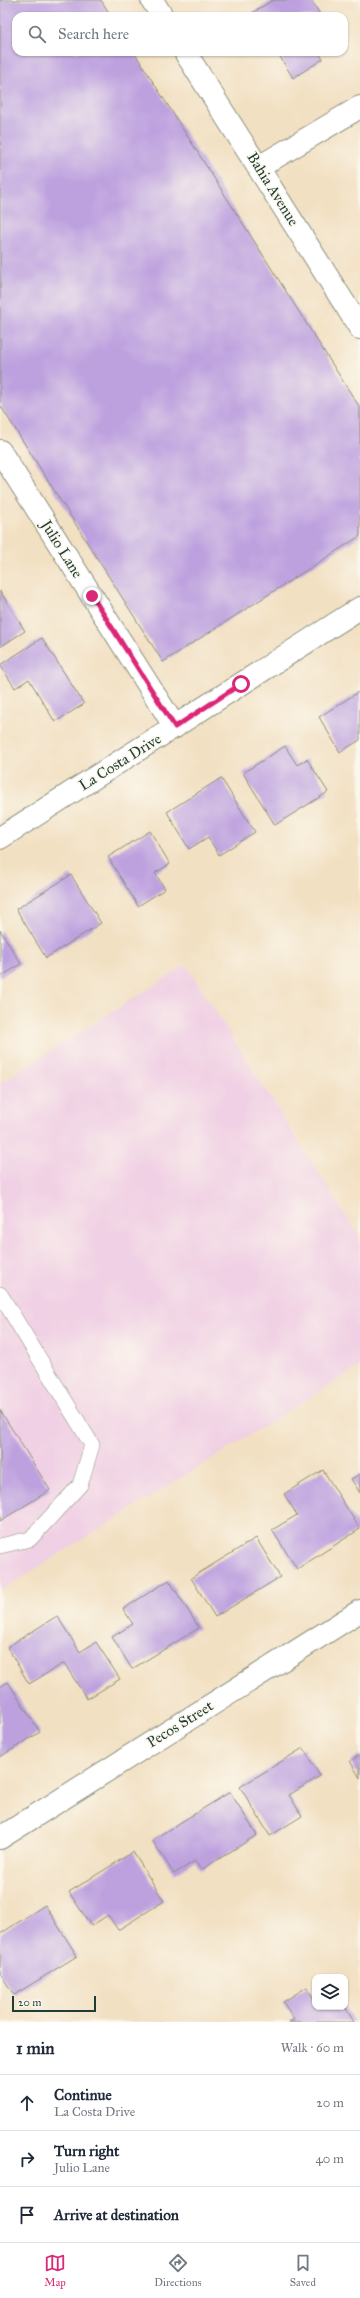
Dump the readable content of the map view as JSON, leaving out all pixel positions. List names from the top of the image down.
{
  "streets": {
    "street": [
      "Bahia Avenue",
      "Julio Lane",
      "La Costa Drive",
      "Pecos Street"
    ]
  },
  "crossings": [
    ["Julio Lane", "La Costa Drive"]
  ],
  "scale_bar": "20 m",
  "page": {
    "search": "Search here",
    "scale": "20 m",
    "heading": ["1 min", "Walk · 60 m"],
    "list": [
      ["Continue", "La Costa Drive", "20 m"],
      ["Turn right", "Julio Lane", "40 m"],
      "Arrive at destination"
    ],
    "nav": ["Map", "Directions", "Saved"]
  }
}
